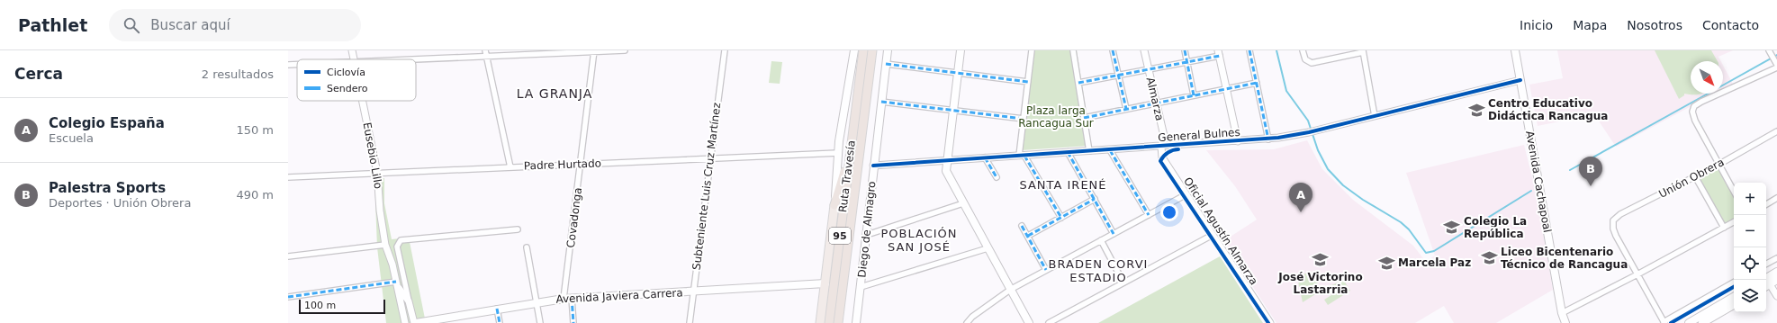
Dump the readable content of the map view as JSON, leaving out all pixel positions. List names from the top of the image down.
{
  "streets": {
    "highway": ["Ruta Travesía", "95"],
    "main road": ["Avenida Cachapoal", "Diego de Almagro", "Avenida Javiera Carrera"],
    "street": [
      "Almarza",
      "General Bulnes",
      "Eusebio Lillo",
      "Padre Hurtado",
      "Unión Obrera",
      "Subteniente Luis Cruz Martínez",
      "Covadonga",
      "Oficial Agustín Almarza"
    ]
  },
  "crossings": [
    ["Almarza", "General Bulnes"],
    ["Almarza", "Oficial Agustín Almarza"],
    ["General Bulnes", "Avenida Cachapoal"],
    ["General Bulnes", "Diego de Almagro"],
    ["General Bulnes", "Oficial Agustín Almarza"],
    ["Eusebio Lillo", "Padre Hurtado"],
    ["Eusebio Lillo", "Avenida Javiera Carrera"],
    ["Padre Hurtado", "Subteniente Luis Cruz Martínez"],
    ["Padre Hurtado", "Covadonga"],
    ["Subteniente Luis Cruz Martínez", "Avenida Javiera Carrera"],
    ["Covadonga", "Avenida Javiera Carrera"]
  ],
  "districts": [
    "LA GRANJA",
    "SANTA IRENÉ",
    "POBLACIÓN SAN JOSÉ",
    "BRADEN CORVI ESTADIO"
  ],
  "parks": ["Plaza larga Rancagua Sur"],
  "places": {
    "school or university": [
      "Centro Educativo Didáctica Rancagua",
      "Colegio La República",
      "Liceo Bicentenario Técnico de Rancagua",
      "José Victorino Lastarria",
      "Marcela Paz"
    ]
  },
  "legend": ["Ciclovía", "Sendero"],
  "scale_bar": "100 m",
  "north": "bottom right",
  "page": {
    "header": "Pathlet",
    "search": "Buscar aquí",
    "nav": [
      "Inicio",
      "Mapa",
      "Nosotros",
      "Contacto"
    ],
    "heading": ["Cerca", "2 resultados"],
    "list": [
      {
        "mark": "A",
        "name": "Colegio España",
        "note": "Escuela",
        "value": "150 m"
      },
      {
        "mark": "B",
        "name": "Palestra Sports",
        "note": "Deportes · Unión Obrera",
        "value": "490 m"
      }
    ],
    "pins": ["B", "A"],
    "map_buttons": ["+", "−"],
    "scale": "100 m"
  }
}
